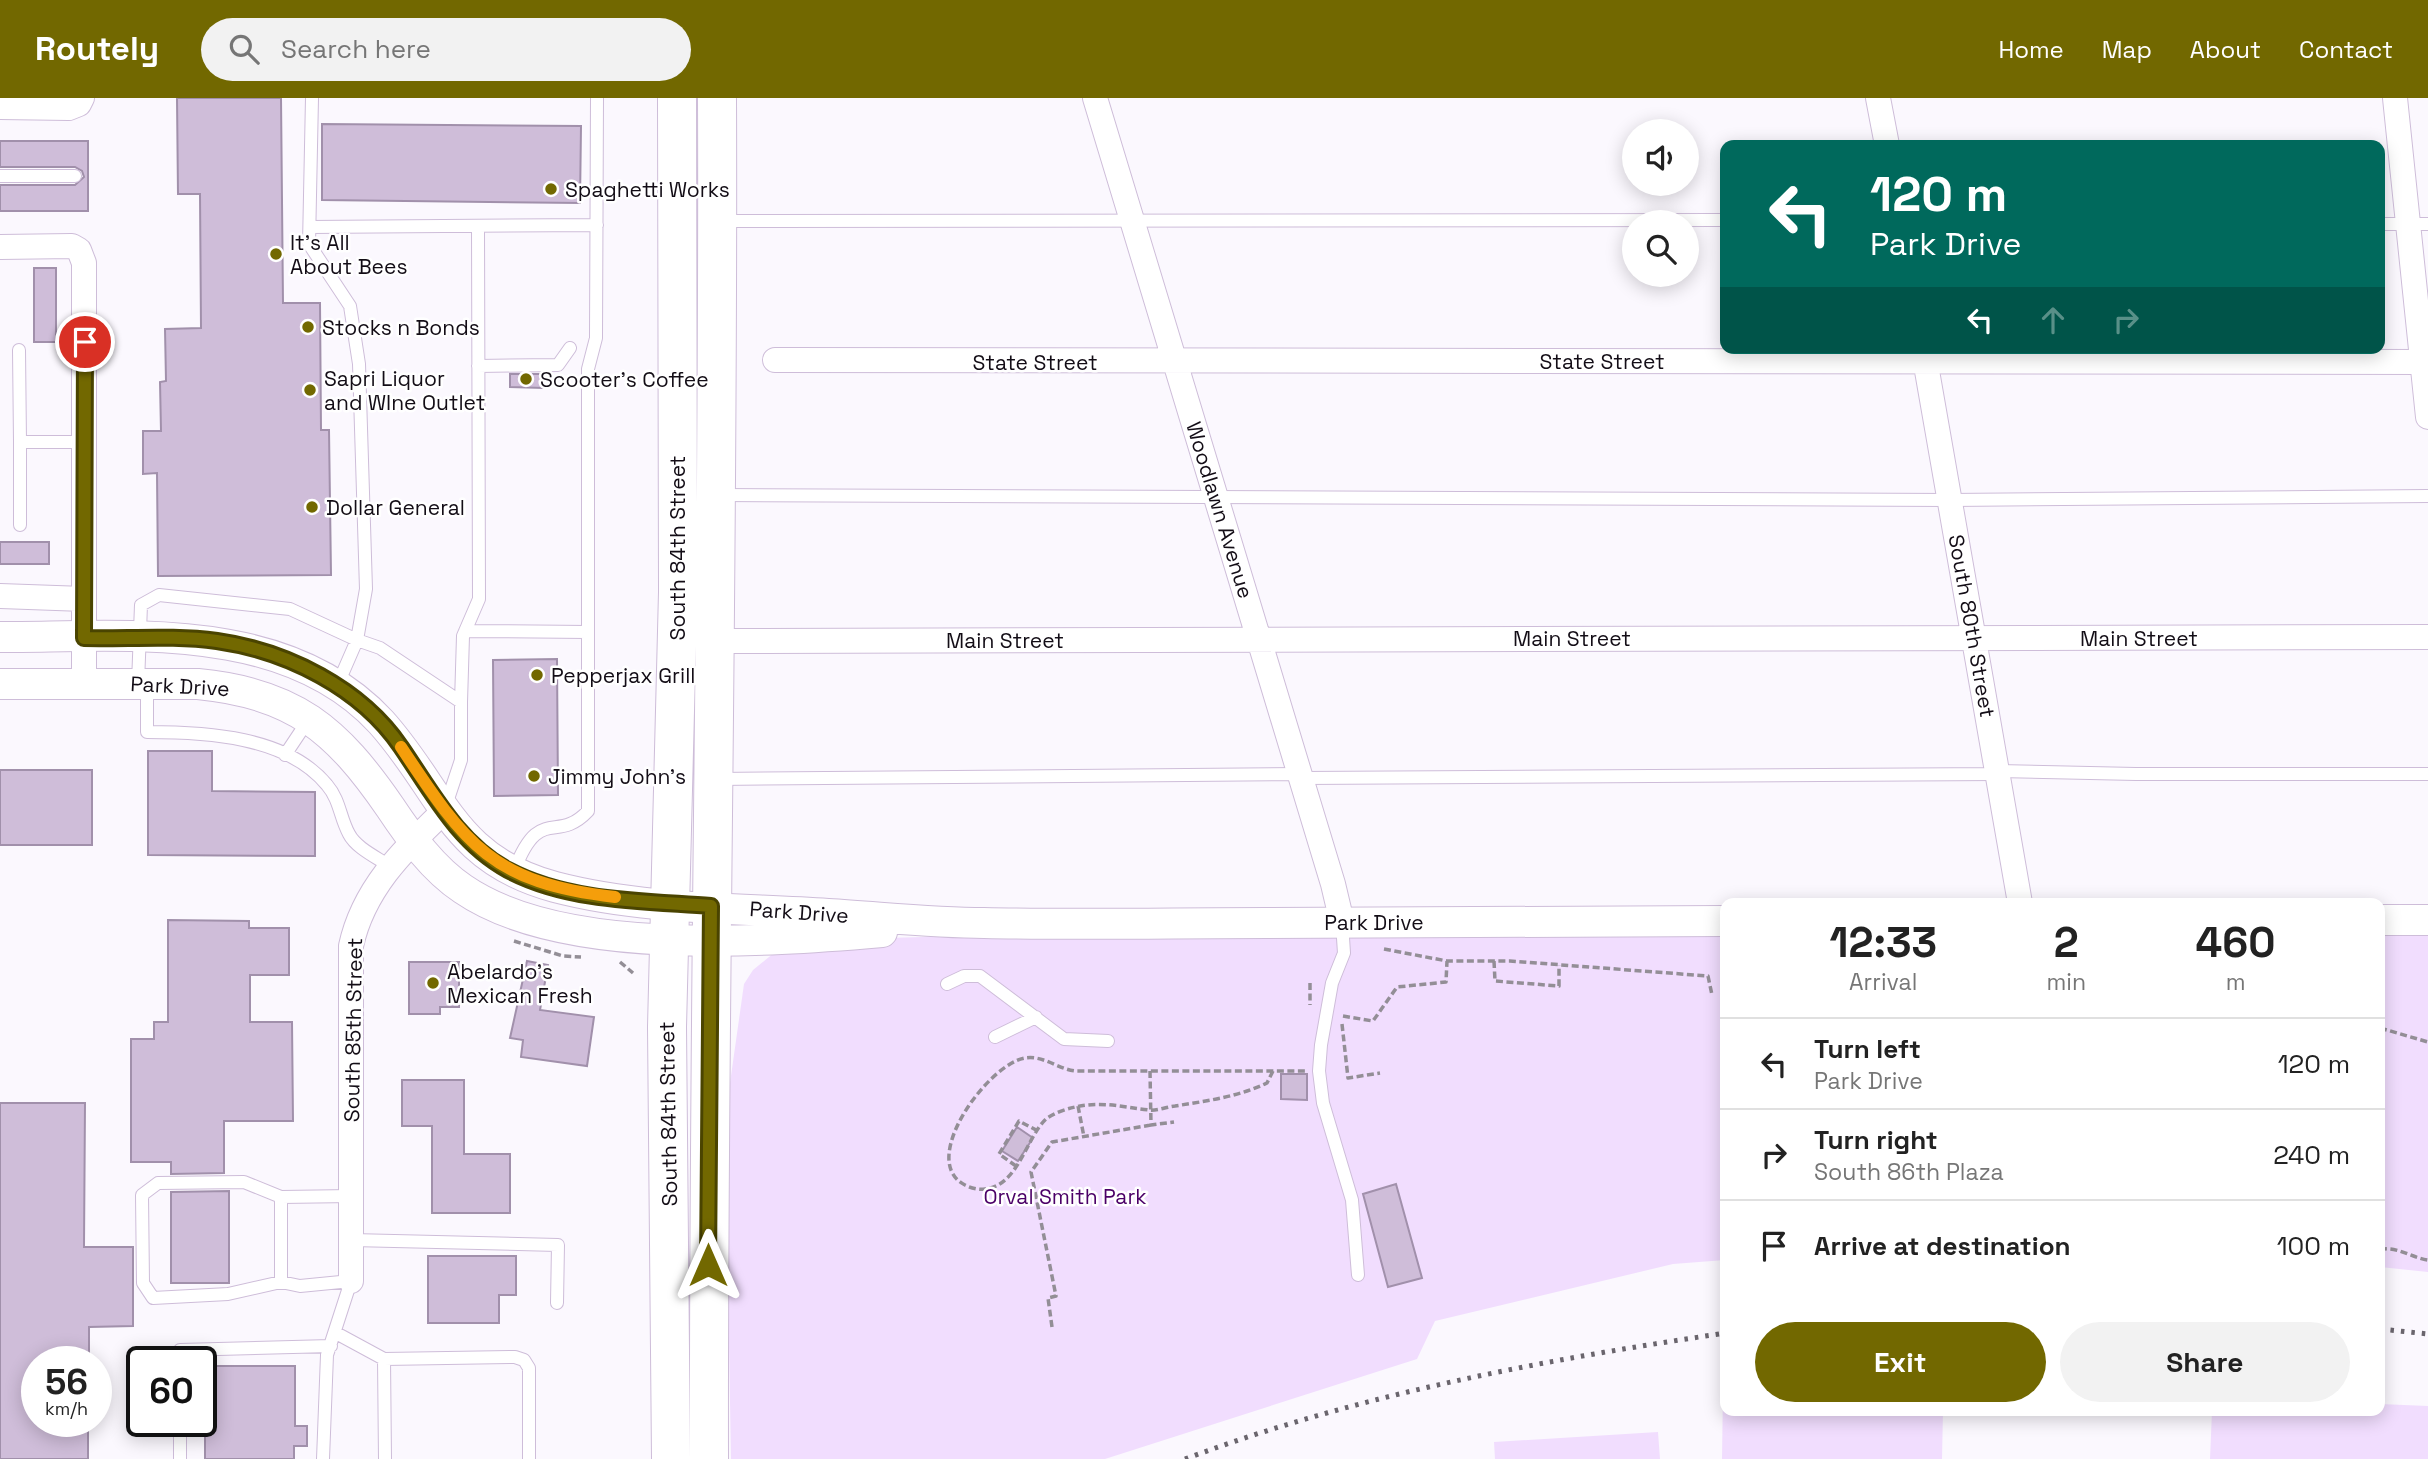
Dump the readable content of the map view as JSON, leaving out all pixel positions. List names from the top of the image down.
{
  "streets": {
    "main road": ["South 84th Street"],
    "street": [
      "State Street",
      "Woodlawn Avenue",
      "South 80th Street",
      "Main Street",
      "Park Drive",
      "South 85th Street"
    ]
  },
  "crossings": [
    ["State Street", "Woodlawn Avenue"],
    ["State Street", "South 80th Street"],
    ["Woodlawn Avenue", "Main Street"],
    ["Woodlawn Avenue", "Park Drive"],
    ["South 84th Street", "Main Street"],
    ["South 84th Street", "Park Drive"],
    ["South 80th Street", "Main Street"],
    ["Park Drive", "South 85th Street"]
  ],
  "parks": ["Orval Smith Park"],
  "places": [
    "Spaghetti Works",
    "It's All About Bees",
    "Stocks n Bonds",
    "Scooter's Coffee",
    "Sapri Liquor and WIne Outlet",
    "Dollar General",
    "Pepperjax Grill",
    "Jimmy John's",
    "Abelardo's Mexican Fresh"
  ],
  "page": {
    "header": "Routely",
    "search": "Search here",
    "nav": [
      "Home",
      "Map",
      "About",
      "Contact"
    ],
    "turn": ["120 m", "Park Drive"],
    "eta": [
      "12:33",
      "Arrival",
      "2",
      "min",
      "460",
      "m"
    ],
    "list": [
      {
        "name": "Turn left",
        "note": "Park Drive",
        "value": "120 m"
      },
      {
        "name": "Turn right",
        "note": "South 86th Plaza",
        "value": "240 m"
      },
      {
        "name": "Arrive at destination",
        "value": "100 m"
      }
    ],
    "buttons": ["Exit", "Share"],
    "speed": "56 km/h",
    "limit": "60"
  }
}
